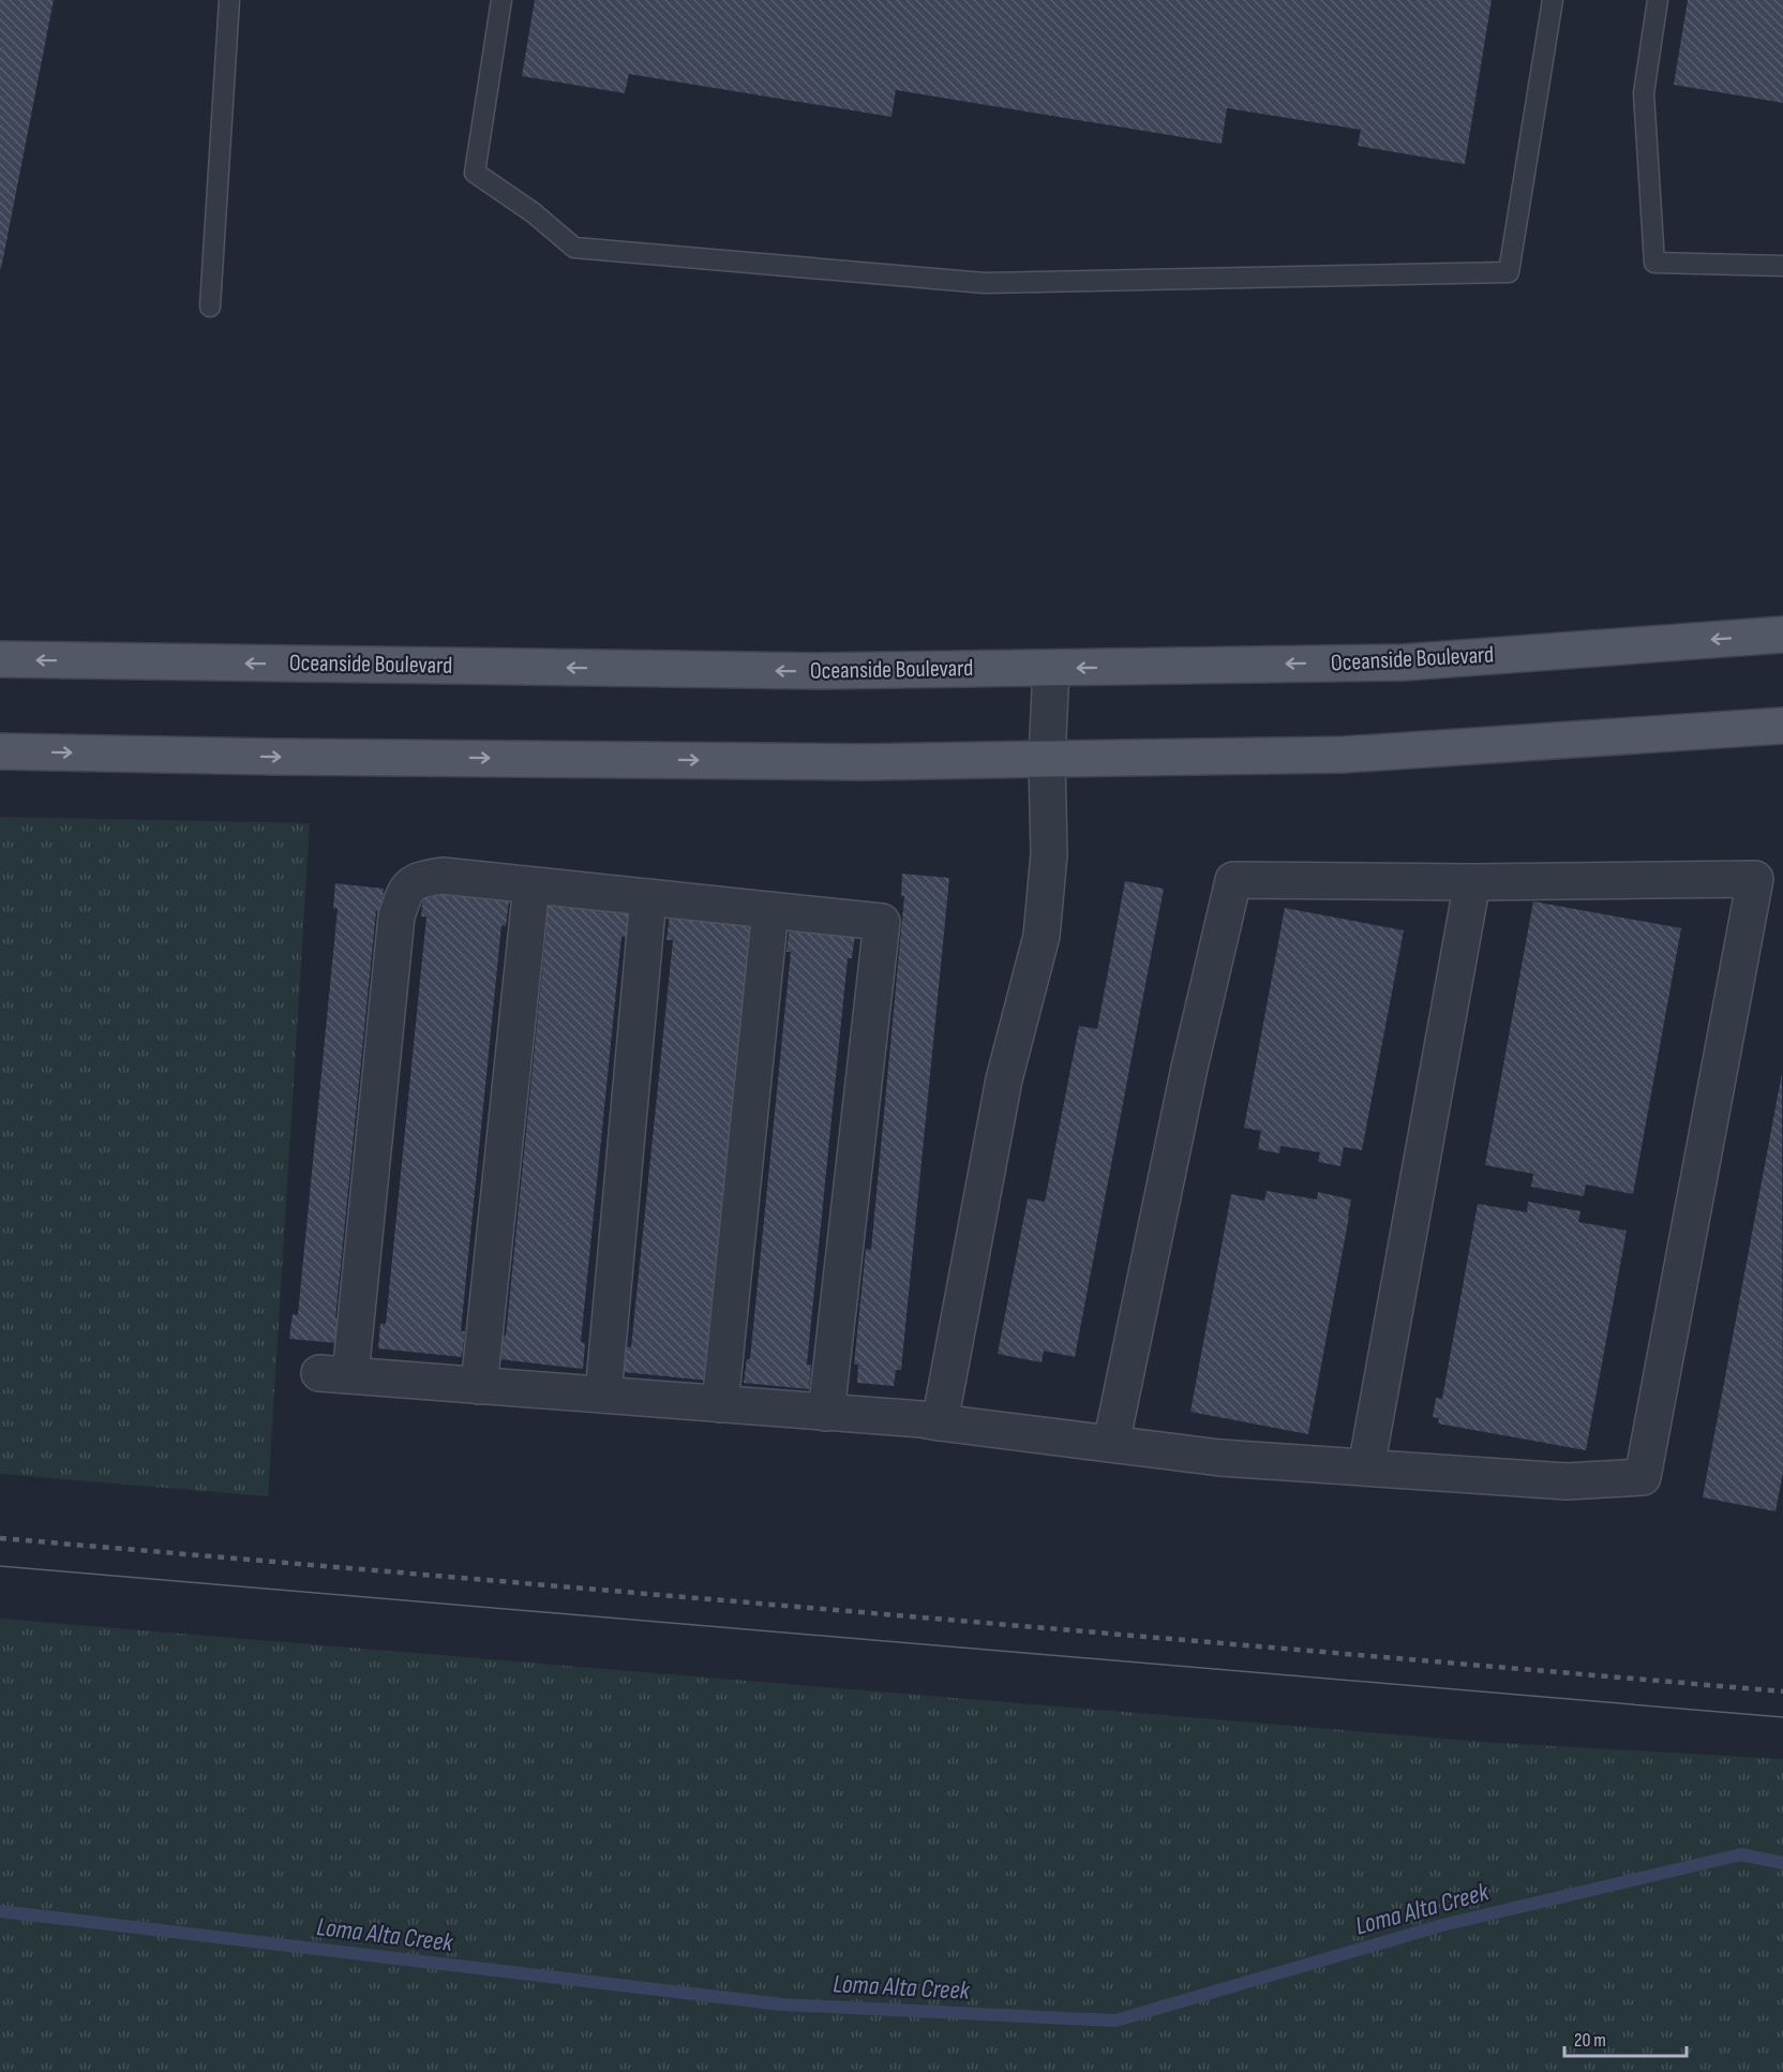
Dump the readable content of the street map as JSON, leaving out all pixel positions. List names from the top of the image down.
{
  "streets": {
    "main road": ["Oceanside Boulevard"]
  },
  "water": ["Loma Alta Creek"],
  "scale_bar": "20 m"
}
